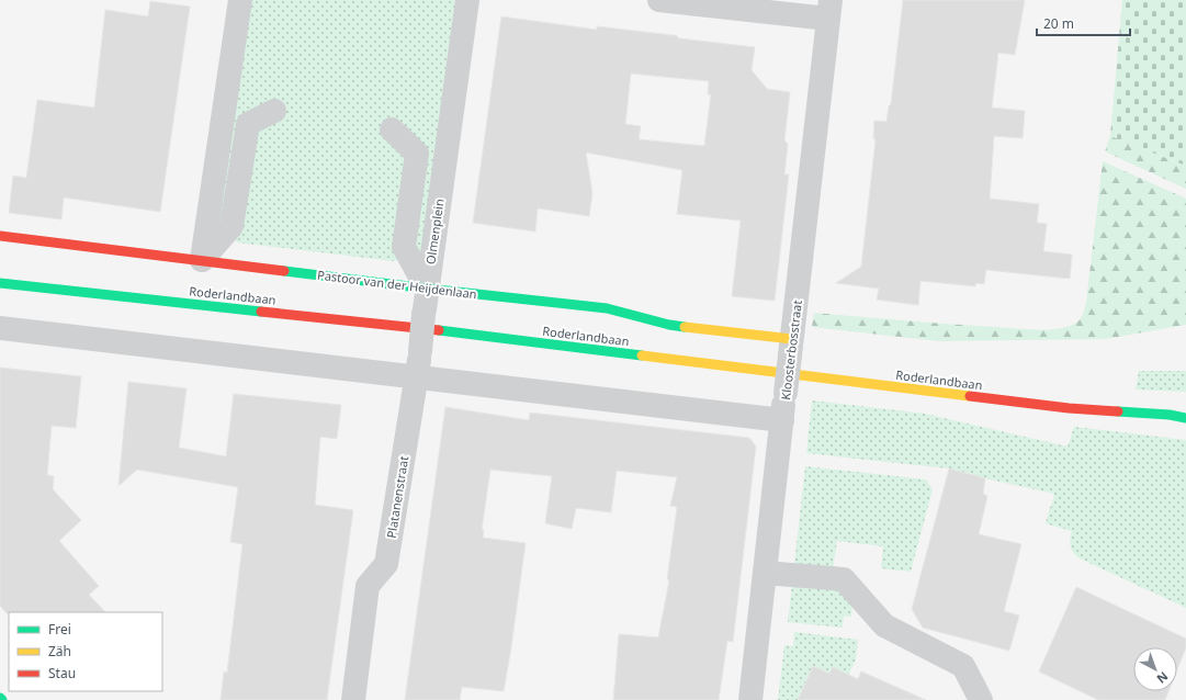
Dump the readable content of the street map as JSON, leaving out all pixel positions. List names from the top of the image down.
{
  "streets": {
    "main road": ["Pastoor van der Heijdenlaan", "Roderlandbaan"],
    "street": ["Olmenplein", "Kloosterbosstraat", "Platanenstraat"]
  },
  "crossings": [
    ["Olmenplein", "Pastoor van der Heijdenlaan"],
    ["Olmenplein", "Platanenstraat"],
    ["Pastoor van der Heijdenlaan", "Kloosterbosstraat"],
    ["Pastoor van der Heijdenlaan", "Platanenstraat"]
  ],
  "legend": ["Frei", "Zäh", "Stau"],
  "scale_bar": "20 m",
  "north": "bottom right"
}
